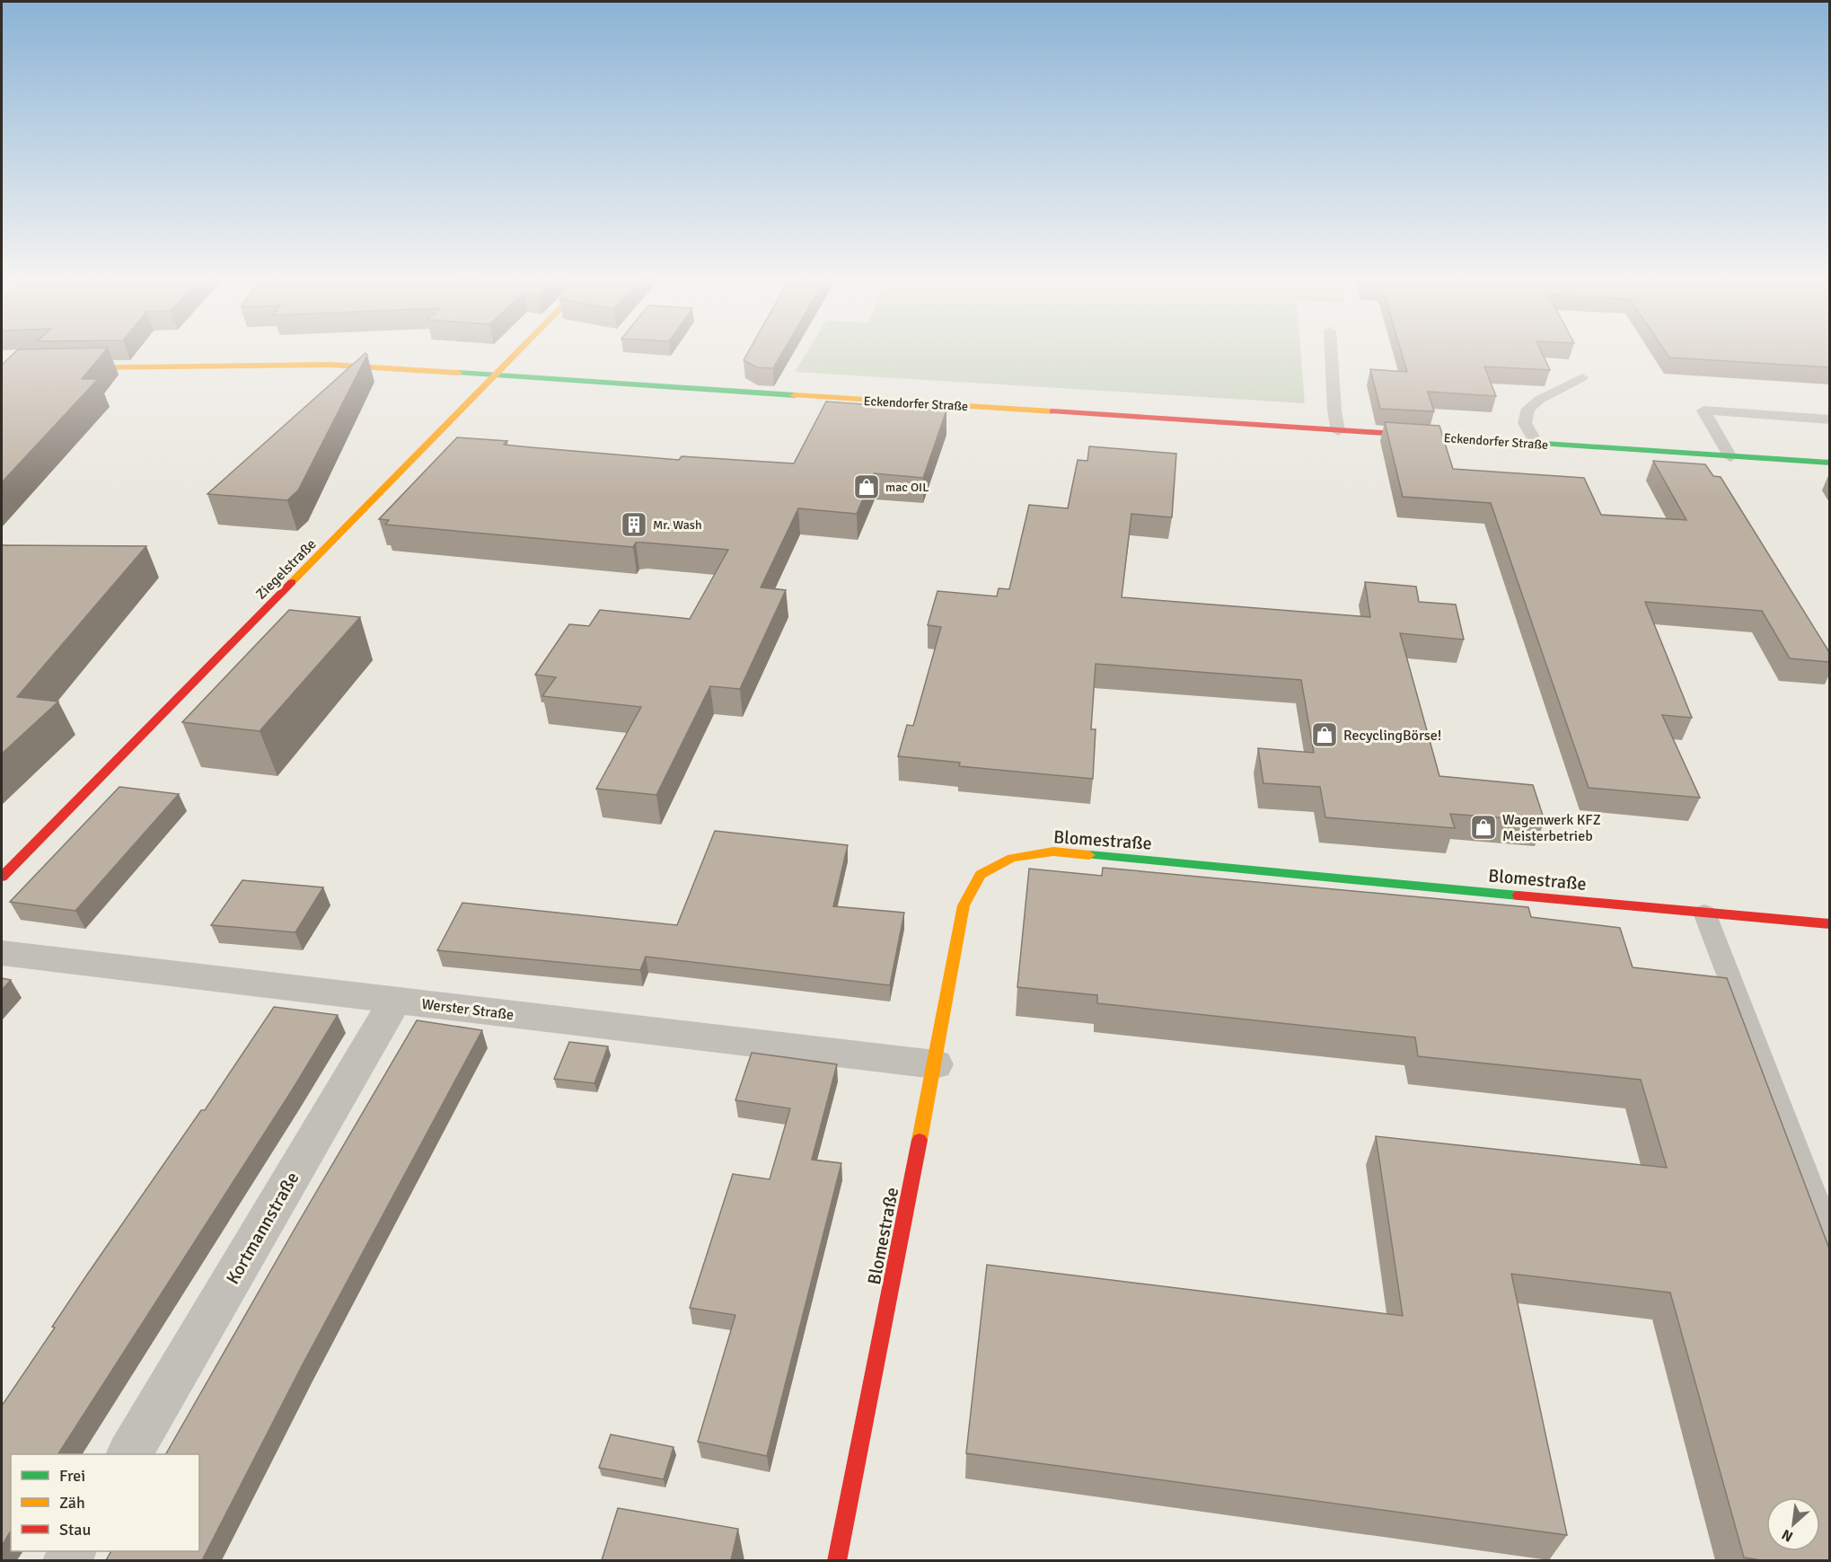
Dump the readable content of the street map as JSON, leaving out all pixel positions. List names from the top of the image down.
{
  "streets": {
    "street": [
      "Eckendorfer Straße",
      "Ziegelstraße",
      "Blomestraße",
      "Werster Straße",
      "Kortmannstraße"
    ]
  },
  "crossings": [
    ["Eckendorfer Straße", "Ziegelstraße"],
    ["Blomestraße", "Werster Straße"],
    ["Werster Straße", "Kortmannstraße"]
  ],
  "places": {
    "shop": ["mac OIL", "RecyclingBörse!", "Wagenwerk KFZ Meisterbetrieb"],
    "building": ["Mr. Wash"]
  },
  "legend": ["Frei", "Zäh", "Stau"],
  "north": "bottom left"
}
